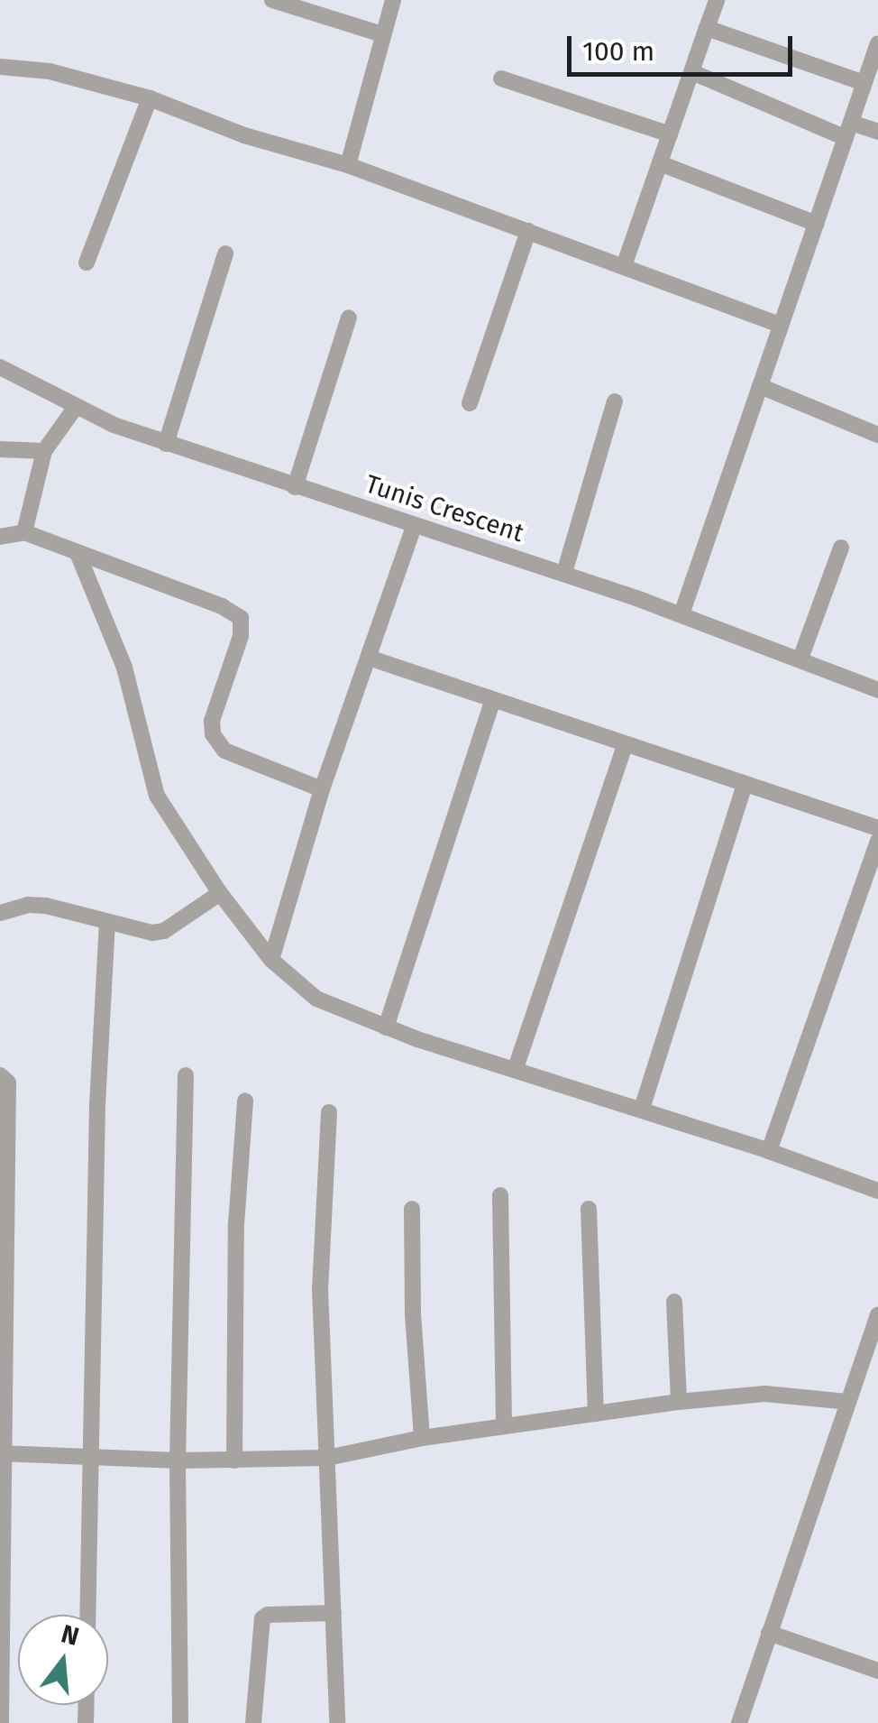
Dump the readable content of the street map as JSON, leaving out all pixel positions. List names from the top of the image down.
{
  "streets": {
    "street": ["Tunis Crescent"]
  },
  "scale_bar": "100 m",
  "north": "top"
}
